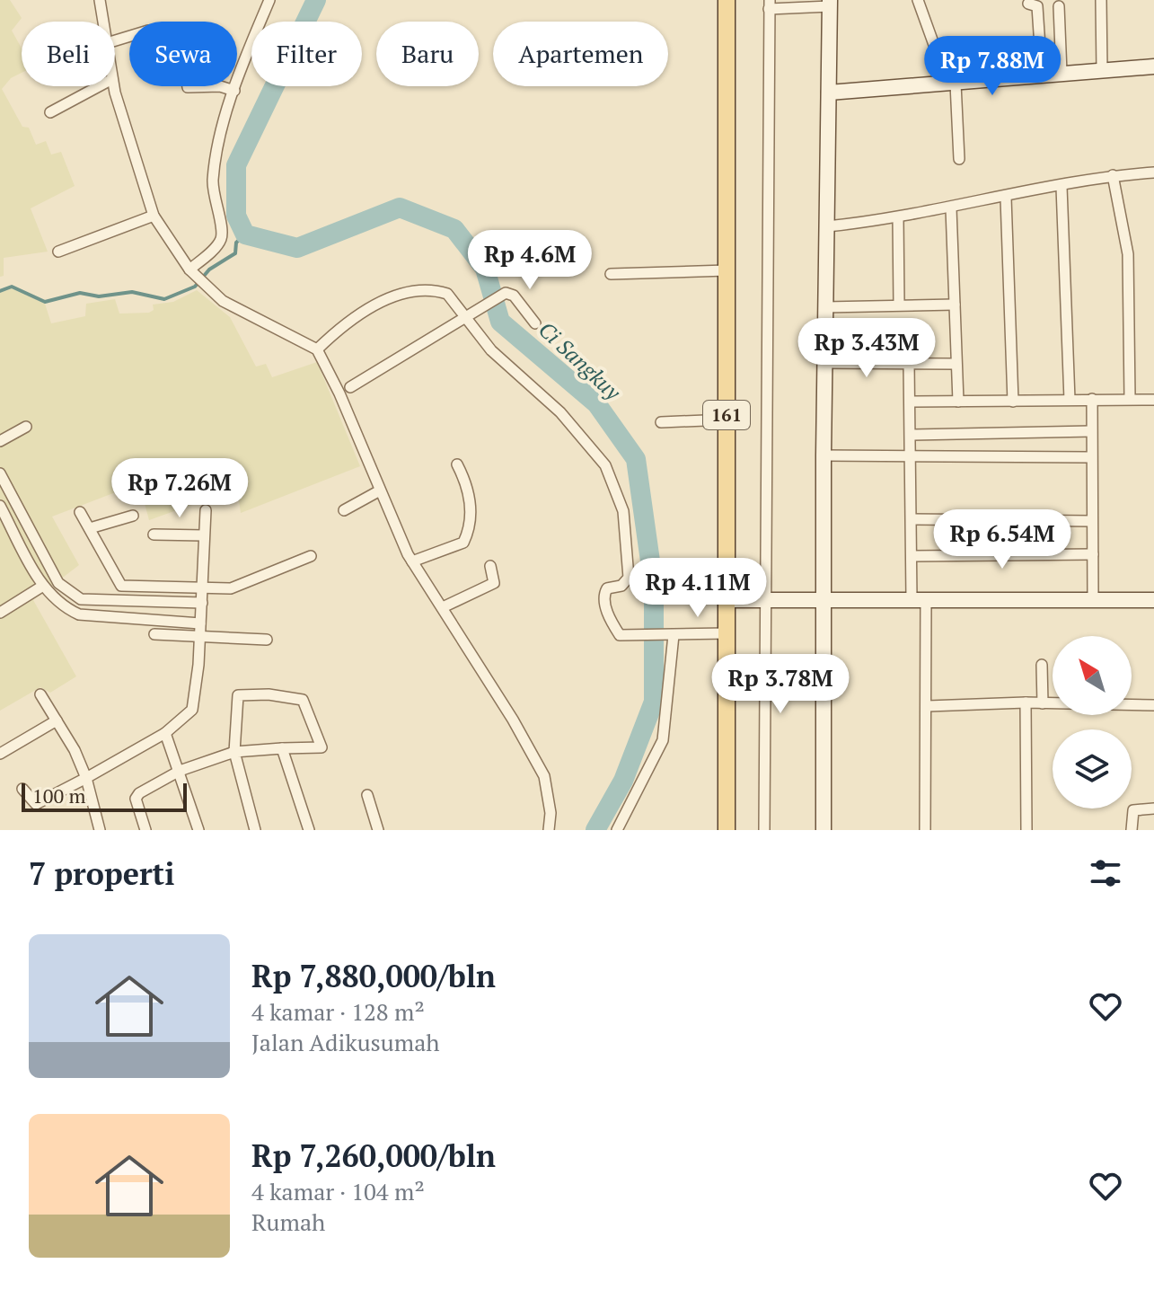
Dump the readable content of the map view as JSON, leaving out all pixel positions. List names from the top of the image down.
{
  "streets": {
    "main road": ["161"]
  },
  "water": ["Ci Sangkuy"],
  "scale_bar": "100 m",
  "north": "top left",
  "page": {
    "chip": [
      "Beli",
      "Sewa",
      "Filter",
      "Baru",
      "Apartemen"
    ],
    "price": [
      "Rp 7.88M",
      "Rp 4.6M",
      "Rp 3.43M",
      "Rp 7.26M",
      "Rp 6.54M",
      "Rp 4.11M",
      "Rp 3.78M"
    ],
    "scale": "100 m",
    "heading": "7 properti",
    "list": [
      {
        "name": "Rp 7,880,000/bln",
        "note": "4 kamar · 128 m² · Jalan Adikusumah"
      },
      {
        "name": "Rp 7,260,000/bln",
        "note": "4 kamar · 104 m² · Rumah"
      }
    ]
  }
}
